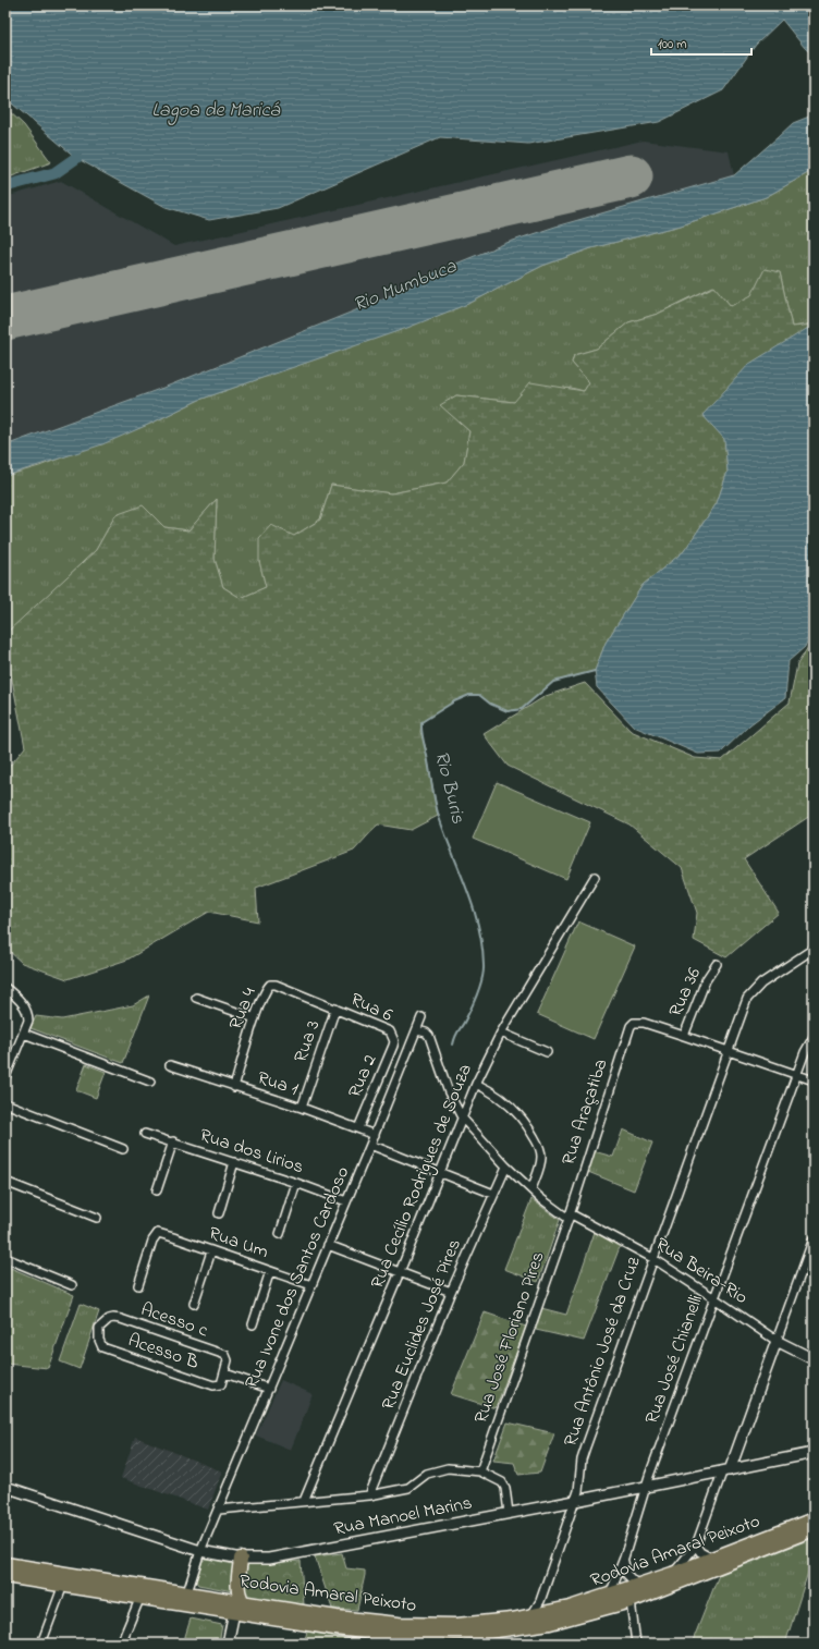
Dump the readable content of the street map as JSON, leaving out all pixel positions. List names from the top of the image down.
{
  "streets": {
    "highway": ["Rodovia Amaral Peixoto"],
    "main road": ["Rua Beira-Rio", "Rua Manoel Marins"],
    "street": [
      "Rua 36",
      "Rua 6",
      "Rua 4",
      "Rua 3",
      "Rua 2",
      "Rua 1",
      "Rua Araçatiba",
      "Rua dos Lirios",
      "Rua Cecílio Rodrigues de Souza",
      "Rua Um",
      "Rua Ivone dos Santos Cardoso",
      "Acesso c",
      "Rua Euclides José Pires",
      "Rua José Floriano Pires",
      "Acesso B",
      "Rua Antônio José da Cruz",
      "Rua José Chianelli"
    ]
  },
  "crossings": [
    ["Rua 36", "Rua Araçatiba"],
    ["Rua 6", "Rua 4"],
    ["Rua 6", "Rua 3"],
    ["Rua 6", "Rua 2"],
    ["Rua 4", "Rua 3"],
    ["Rua 4", "Rua 1"],
    ["Rua 3", "Rua 1"],
    ["Rua 2", "Rua 1"],
    ["Rua 1", "Rua Ivone dos Santos Cardoso"],
    ["Rua Araçatiba", "Rua Beira-Rio"],
    ["Rua Araçatiba", "Rua José Floriano Pires"],
    ["Rua dos Lirios", "Rua Ivone dos Santos Cardoso"],
    ["Rua Cecílio Rodrigues de Souza", "Rua Beira-Rio"],
    ["Rua Um", "Rua Ivone dos Santos Cardoso"],
    ["Rua Beira-Rio", "Rua Ivone dos Santos Cardoso"],
    ["Rua Beira-Rio", "Rua Euclides José Pires"],
    ["Rua Beira-Rio", "Rua José Floriano Pires"],
    ["Rua Beira-Rio", "Rua Antônio José da Cruz"],
    ["Rua Beira-Rio", "Rua José Chianelli"],
    ["Rua Ivone dos Santos Cardoso", "Rua Manoel Marins"],
    ["Rua Ivone dos Santos Cardoso", "Rodovia Amaral Peixoto"],
    ["Acesso c", "Acesso B"],
    ["Rua Antônio José da Cruz", "Rua Manoel Marins"],
    ["Rua Antônio José da Cruz", "Rodovia Amaral Peixoto"],
    ["Rua José Chianelli", "Rua Manoel Marins"],
    ["Rua José Chianelli", "Rodovia Amaral Peixoto"]
  ],
  "water": ["Lagoa de Maricá", "Rio Mumbuca", "Rio Buris"],
  "scale_bar": "100 m"
}
